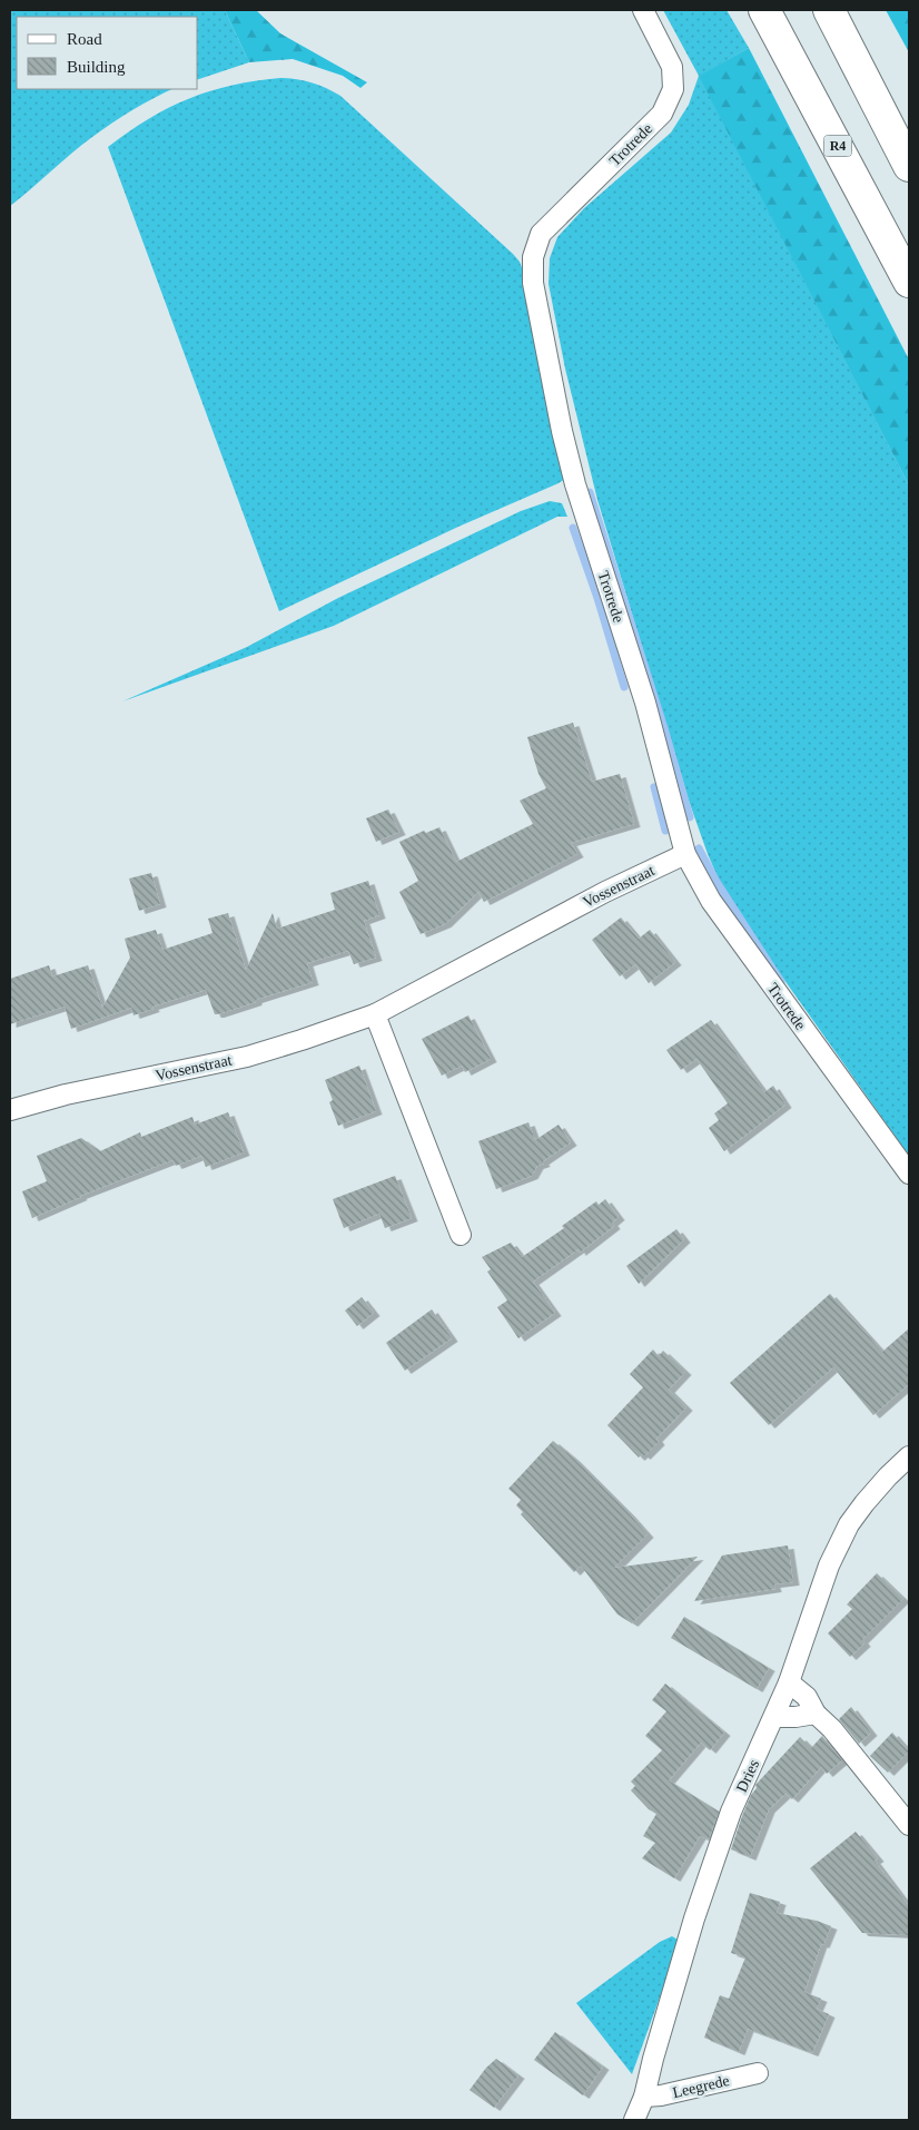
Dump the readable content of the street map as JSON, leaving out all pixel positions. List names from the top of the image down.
{
  "streets": {
    "highway": ["R4"],
    "street": [
      "Trotrede",
      "Vossenstraat",
      "Dries",
      "Leegrede"
    ]
  },
  "crossings": [
    ["Trotrede", "Vossenstraat"],
    ["Dries", "Leegrede"]
  ],
  "legend": ["Road", "Building"]
}
